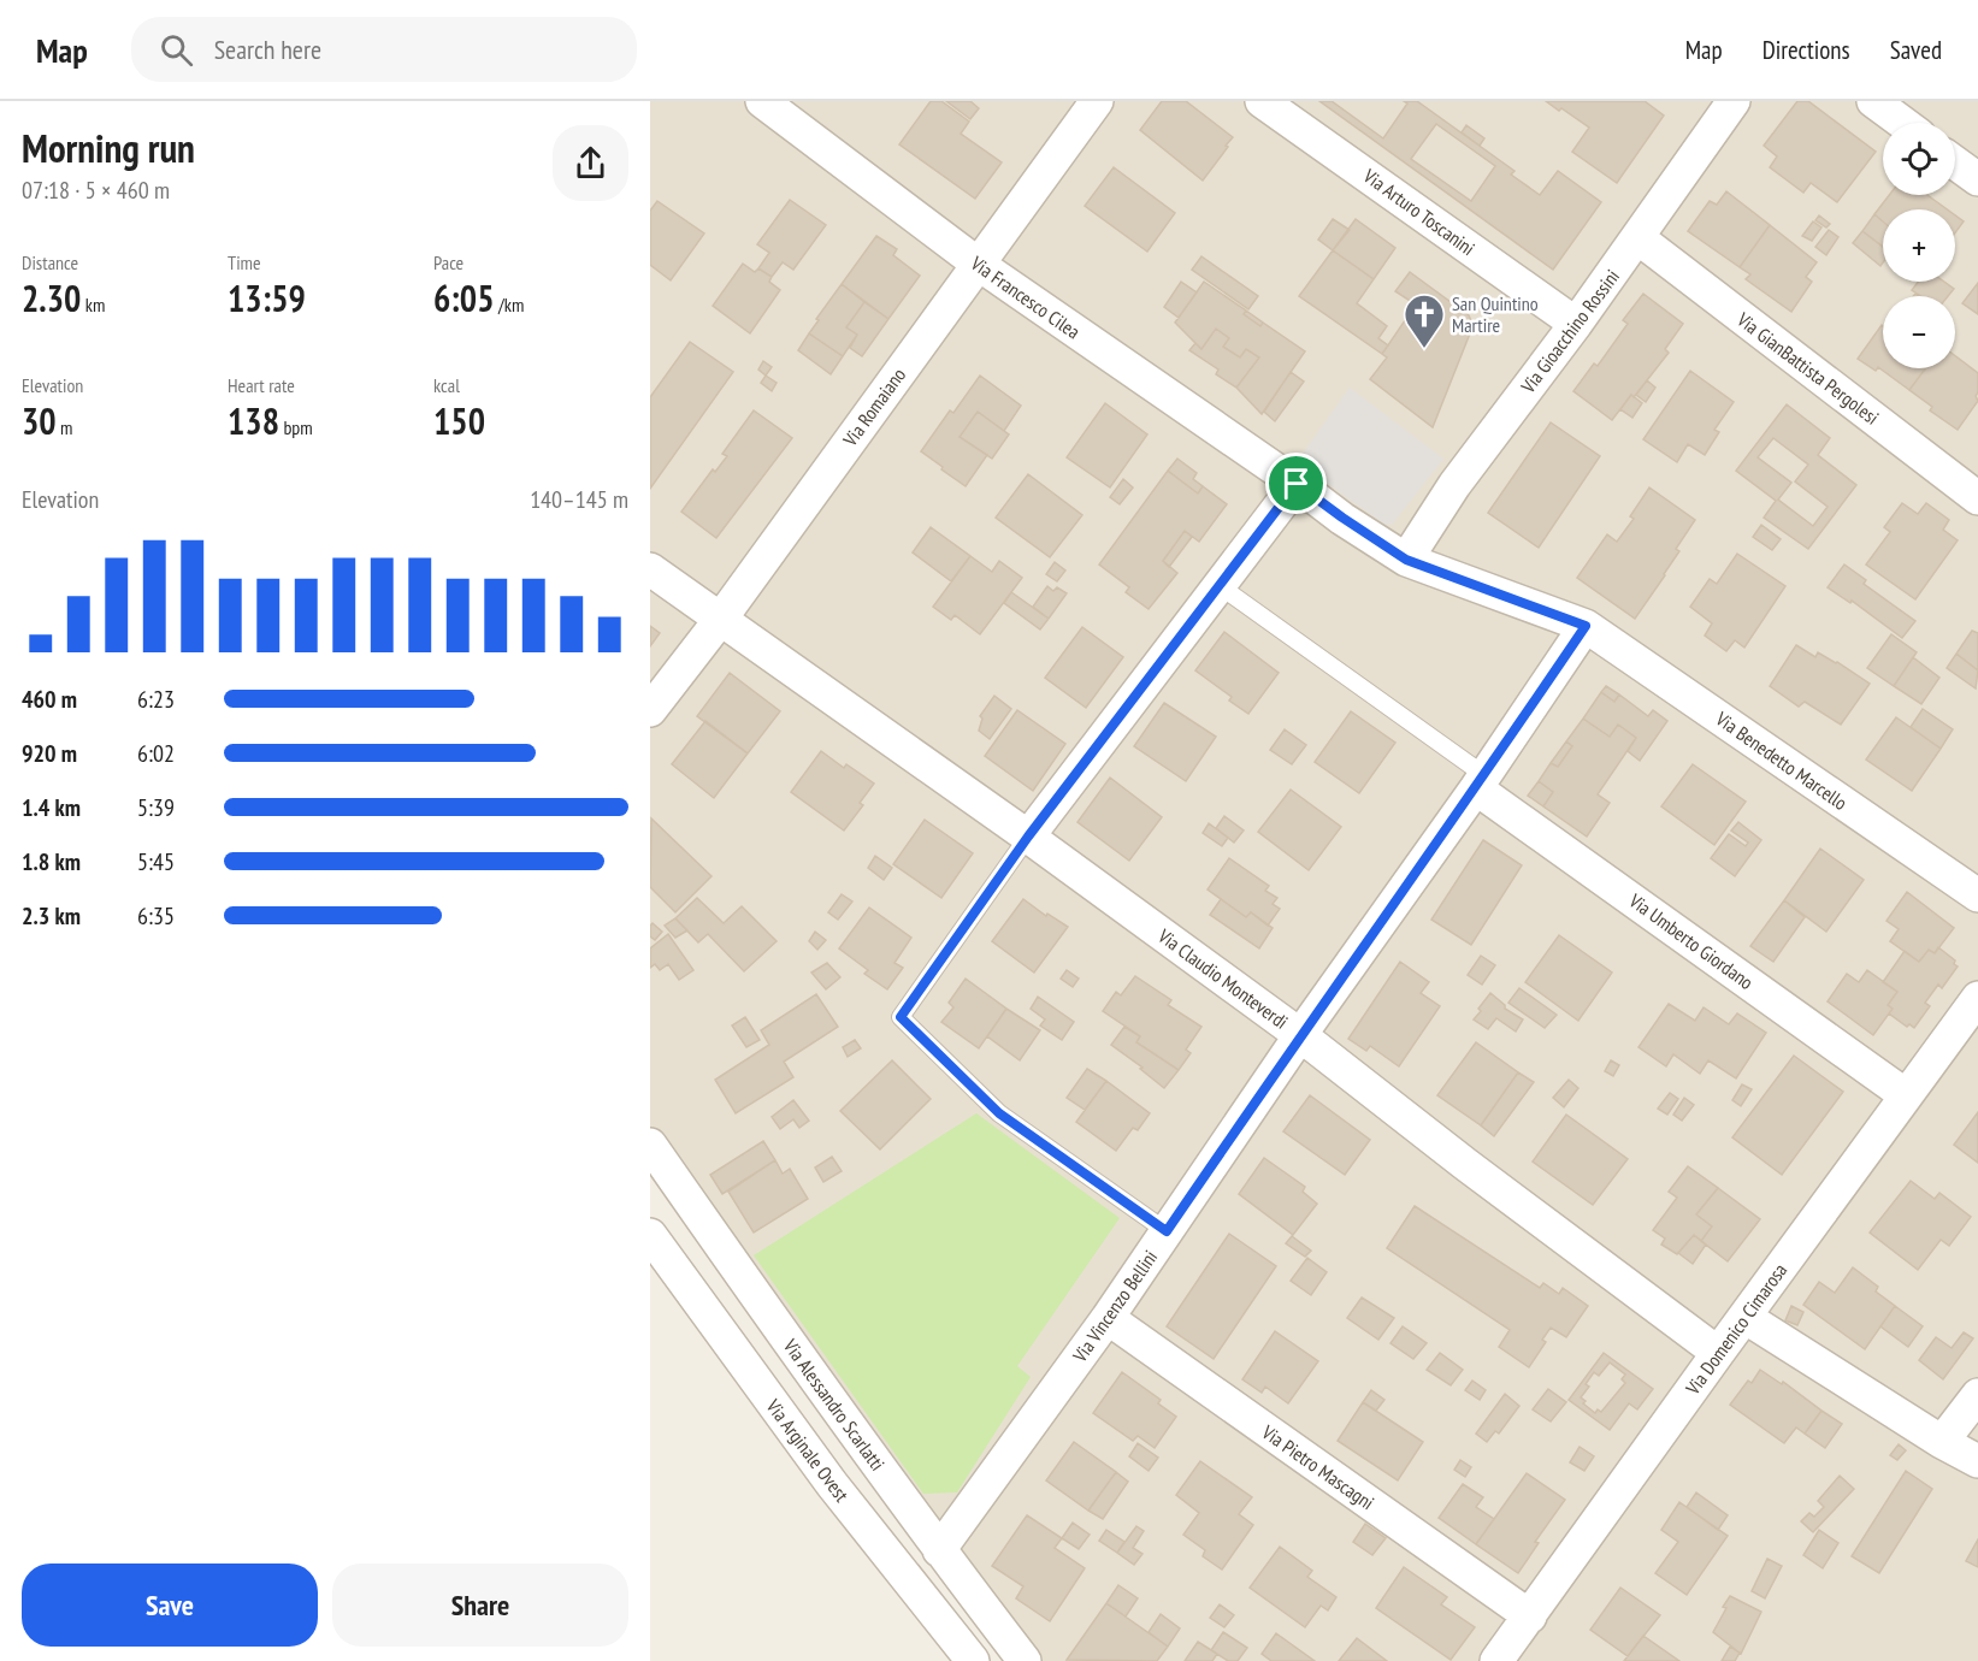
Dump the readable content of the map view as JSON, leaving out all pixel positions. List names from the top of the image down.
{
  "streets": {
    "street": [
      "Via Arturo Toscanini",
      "Via Francesco Cilea",
      "Via Gioacchino Rossini",
      "Via GianBattista Pergolesi",
      "Via Romaiano",
      "Via Benedetto Marcello",
      "Via Umberto Giordano",
      "Via Claudio Monteverdi",
      "Via Vincenzo Bellini",
      "Via Domenico Cimarosa",
      "Via Alessandro Scarlatti",
      "Via Arginale Ovest",
      "Via Pietro Mascagni"
    ]
  },
  "crossings": [
    ["Via Arturo Toscanini", "Via Gioacchino Rossini"],
    ["Via Francesco Cilea", "Via Gioacchino Rossini"],
    ["Via Francesco Cilea", "Via Romaiano"],
    ["Via Francesco Cilea", "Via Benedetto Marcello"],
    ["Via Gioacchino Rossini", "Via GianBattista Pergolesi"],
    ["Via Gioacchino Rossini", "Via Benedetto Marcello"],
    ["Via Romaiano", "Via Claudio Monteverdi"],
    ["Via Benedetto Marcello", "Via Vincenzo Bellini"],
    ["Via Umberto Giordano", "Via Vincenzo Bellini"],
    ["Via Umberto Giordano", "Via Domenico Cimarosa"],
    ["Via Claudio Monteverdi", "Via Vincenzo Bellini"],
    ["Via Claudio Monteverdi", "Via Domenico Cimarosa"],
    ["Via Vincenzo Bellini", "Via Alessandro Scarlatti"],
    ["Via Vincenzo Bellini", "Via Pietro Mascagni"],
    ["Via Domenico Cimarosa", "Via Pietro Mascagni"]
  ],
  "places": {
    "church": ["San Quintino Martire"]
  },
  "page": {
    "header": "Map",
    "search": "Search here",
    "nav": ["Map", "Directions", "Saved"],
    "heading": ["Morning run", "07:18 · 5 × 460 m"],
    "map_buttons": ["+", "−"],
    "stats": [
      ["Distance", "2.30 km"],
      ["Time", "13:59"],
      ["Pace", "6:05 /km"],
      ["Elevation", "30 m"],
      ["Heart rate", "138 bpm"],
      ["kcal", "150"]
    ],
    "chart": ["Elevation", "140–145 m"],
    "list": [
      {
        "name": "460 m",
        "note": "6:23"
      },
      {
        "name": "920 m",
        "note": "6:02"
      },
      {
        "name": "1.4 km",
        "note": "5:39"
      },
      {
        "name": "1.8 km",
        "note": "5:45"
      },
      {
        "name": "2.3 km",
        "note": "6:35"
      }
    ],
    "buttons": ["Save", "Share"]
  }
}
